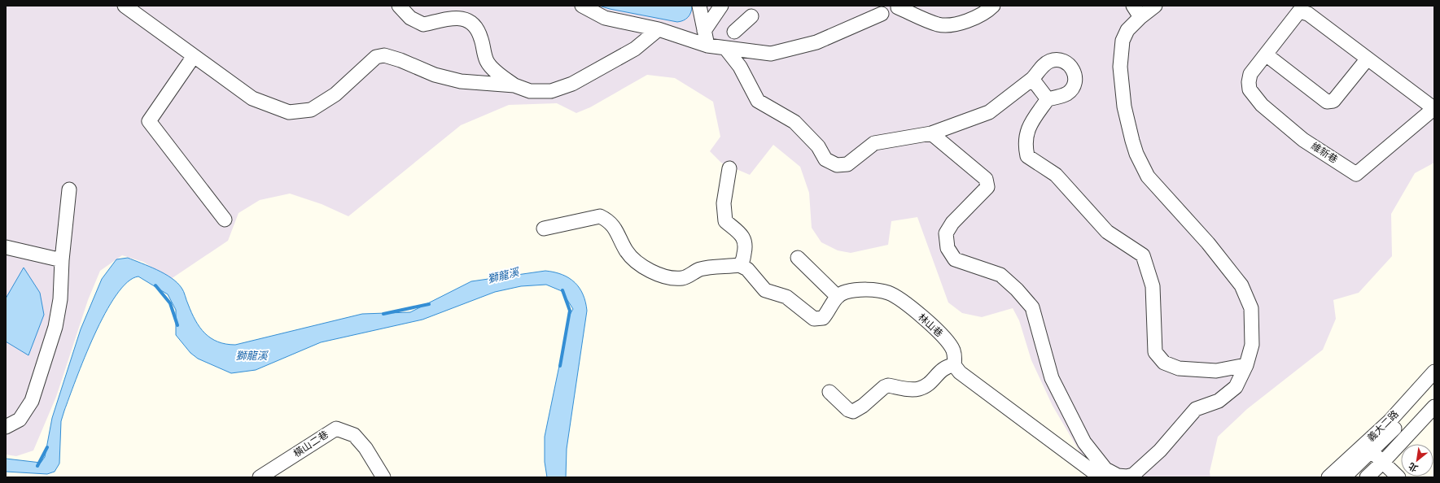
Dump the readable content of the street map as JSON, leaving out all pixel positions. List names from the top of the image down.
{
  "streets": {
    "street": [
      "維新巷",
      "林山巷",
      "義大二路",
      "橫山二巷"
    ]
  },
  "water": ["獅龍溪"],
  "north": "bottom left"
}
